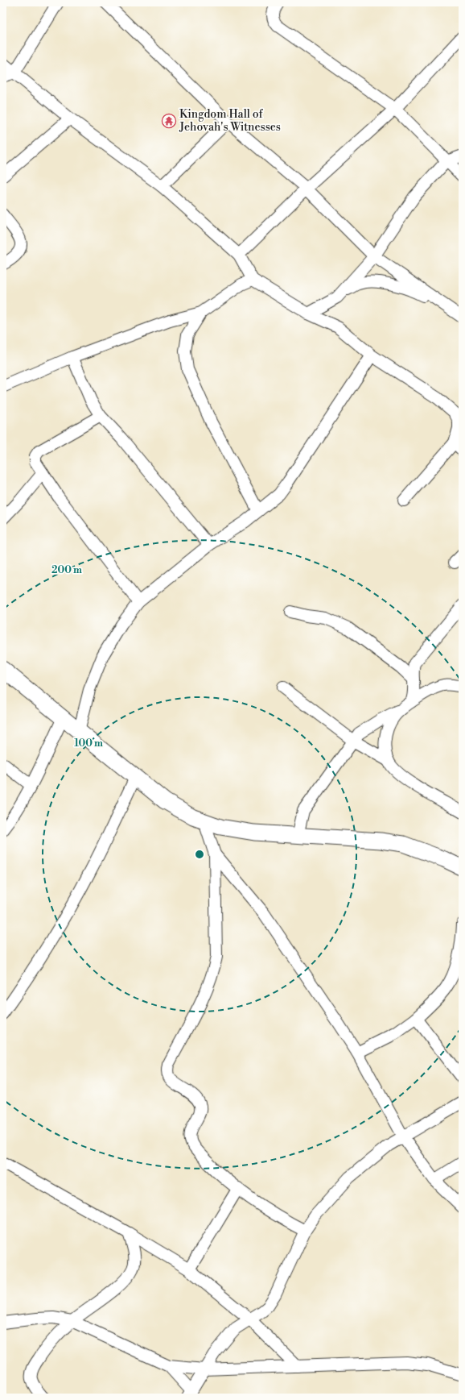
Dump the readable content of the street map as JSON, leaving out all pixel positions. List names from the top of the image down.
{
  "places": {
    "temple": ["Kingdom Hall of Jehovah's Witnesses"]
  },
  "rings": ["200 m", "100 m"]
}
